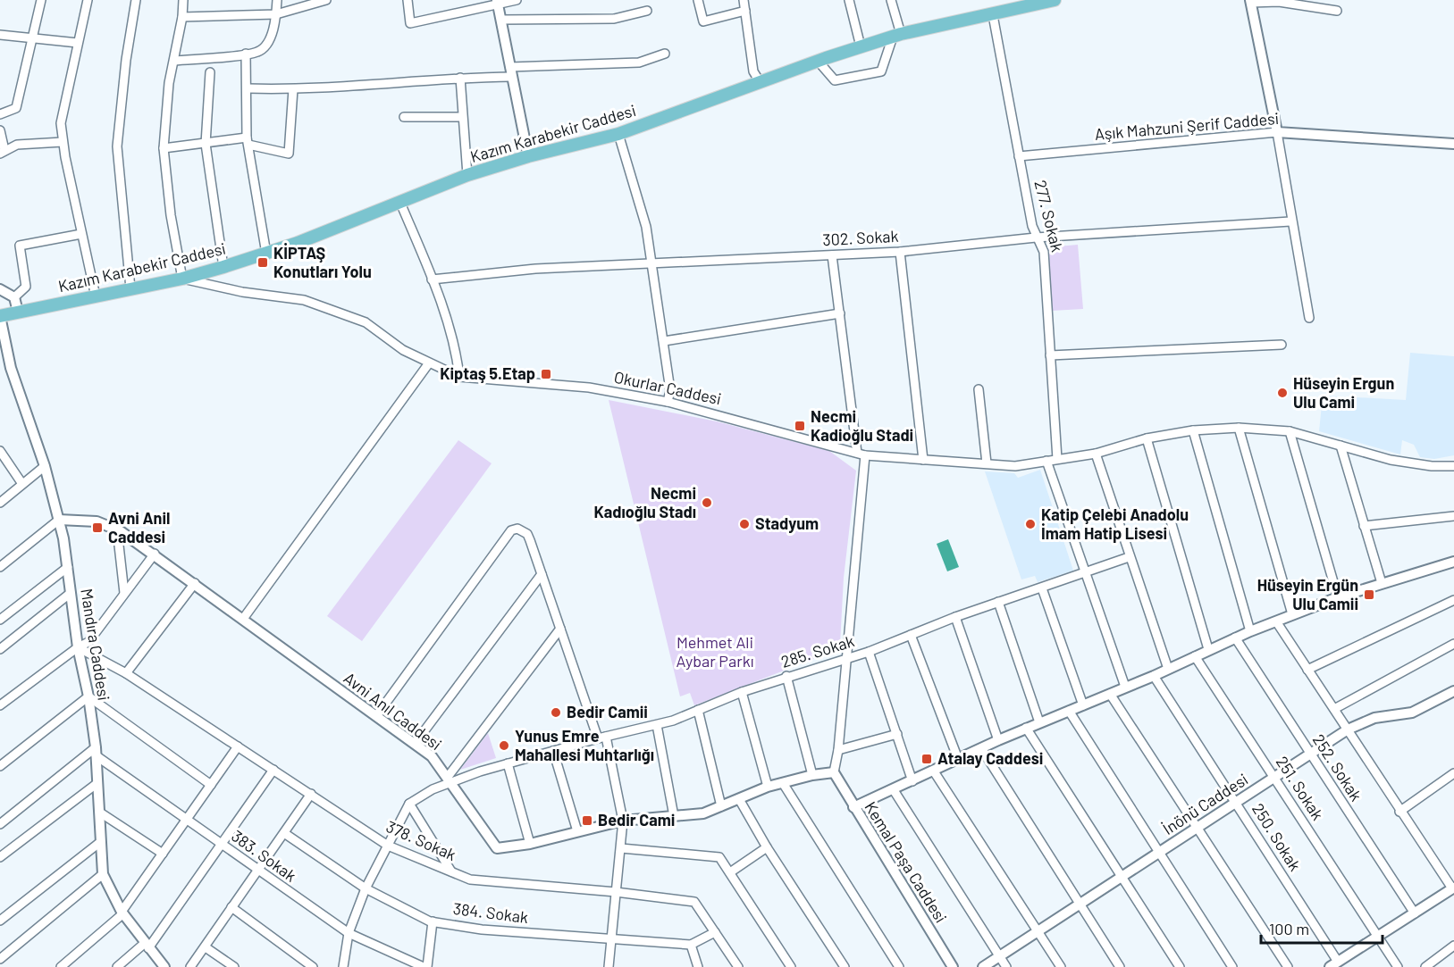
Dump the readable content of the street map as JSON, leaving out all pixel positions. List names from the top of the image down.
{
  "streets": {
    "main road": ["Kazım Karabekir Caddesi"],
    "street": [
      "Aşık Mahzuni Şerif Caddesi",
      "277. Sokak",
      "302. Sokak",
      "Okurlar Caddesi",
      "Mandıra Caddesi",
      "285. Sokak",
      "Avni Anıl Caddesi",
      "252. Sokak",
      "251. Sokak",
      "İnönü Caddesi",
      "250. Sokak",
      "378. Sokak",
      "383. Sokak",
      "Kemal Paşa Caddesi",
      "384. Sokak"
    ]
  },
  "crossings": [
    ["Aşık Mahzuni Şerif Caddesi", "277. Sokak"],
    ["Kazım Karabekir Caddesi", "277. Sokak"],
    ["Kazım Karabekir Caddesi", "Okurlar Caddesi"],
    ["Kazım Karabekir Caddesi", "Mandıra Caddesi"],
    ["277. Sokak", "302. Sokak"],
    ["277. Sokak", "Okurlar Caddesi"],
    ["Mandıra Caddesi", "Avni Anıl Caddesi"],
    ["Mandıra Caddesi", "378. Sokak"],
    ["Mandıra Caddesi", "383. Sokak"],
    ["285. Sokak", "Avni Anıl Caddesi"],
    ["Avni Anıl Caddesi", "Kemal Paşa Caddesi"],
    ["252. Sokak", "İnönü Caddesi"],
    ["251. Sokak", "İnönü Caddesi"],
    ["İnönü Caddesi", "250. Sokak"]
  ],
  "parks": ["Mehmet Ali Aybar Parkı"],
  "places": {
    "transit": [
      "KİPTAŞ Konutları Yolu",
      "Kiptaş 5.Etap",
      "Necmi Kadioğlu Stadi",
      "Avni Anil Caddesi",
      "Hüseyin Ergün Ulu Camii",
      "Atalay Caddesi",
      "Bedir Cami"
    ],
    "other": [
      "Hüseyin Ergun Ulu Cami",
      "Necmi Kadıoğlu Stadı",
      "Stadyum",
      "Katip Çelebi Anadolu İmam Hatip Lisesi",
      "Bedir Camii",
      "Yunus Emre Mahallesi Muhtarlığı"
    ]
  },
  "scale_bar": "100 m"
}
